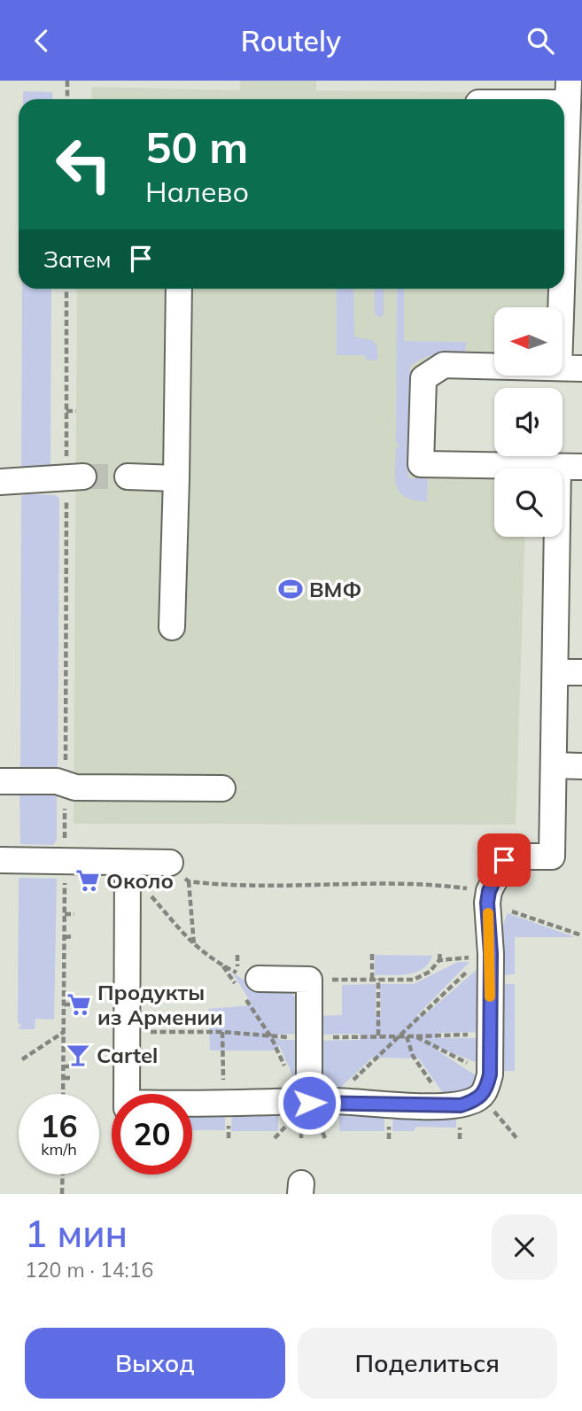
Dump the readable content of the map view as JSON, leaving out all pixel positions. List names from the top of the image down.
{
  "places": {
    "sports": ["ВМФ"],
    "supermarket": ["Около", "Продукты из Армении"],
    "bar": ["Cartel"]
  },
  "north": "left",
  "page": {
    "header": "Routely",
    "turn": ["50 m", "Налево"],
    "then": "Затем",
    "speed": "16 km/h",
    "limit": "20",
    "heading": ["1 мин", "120 m · 14:16"],
    "buttons": ["Выход", "Поделиться"]
  }
}
